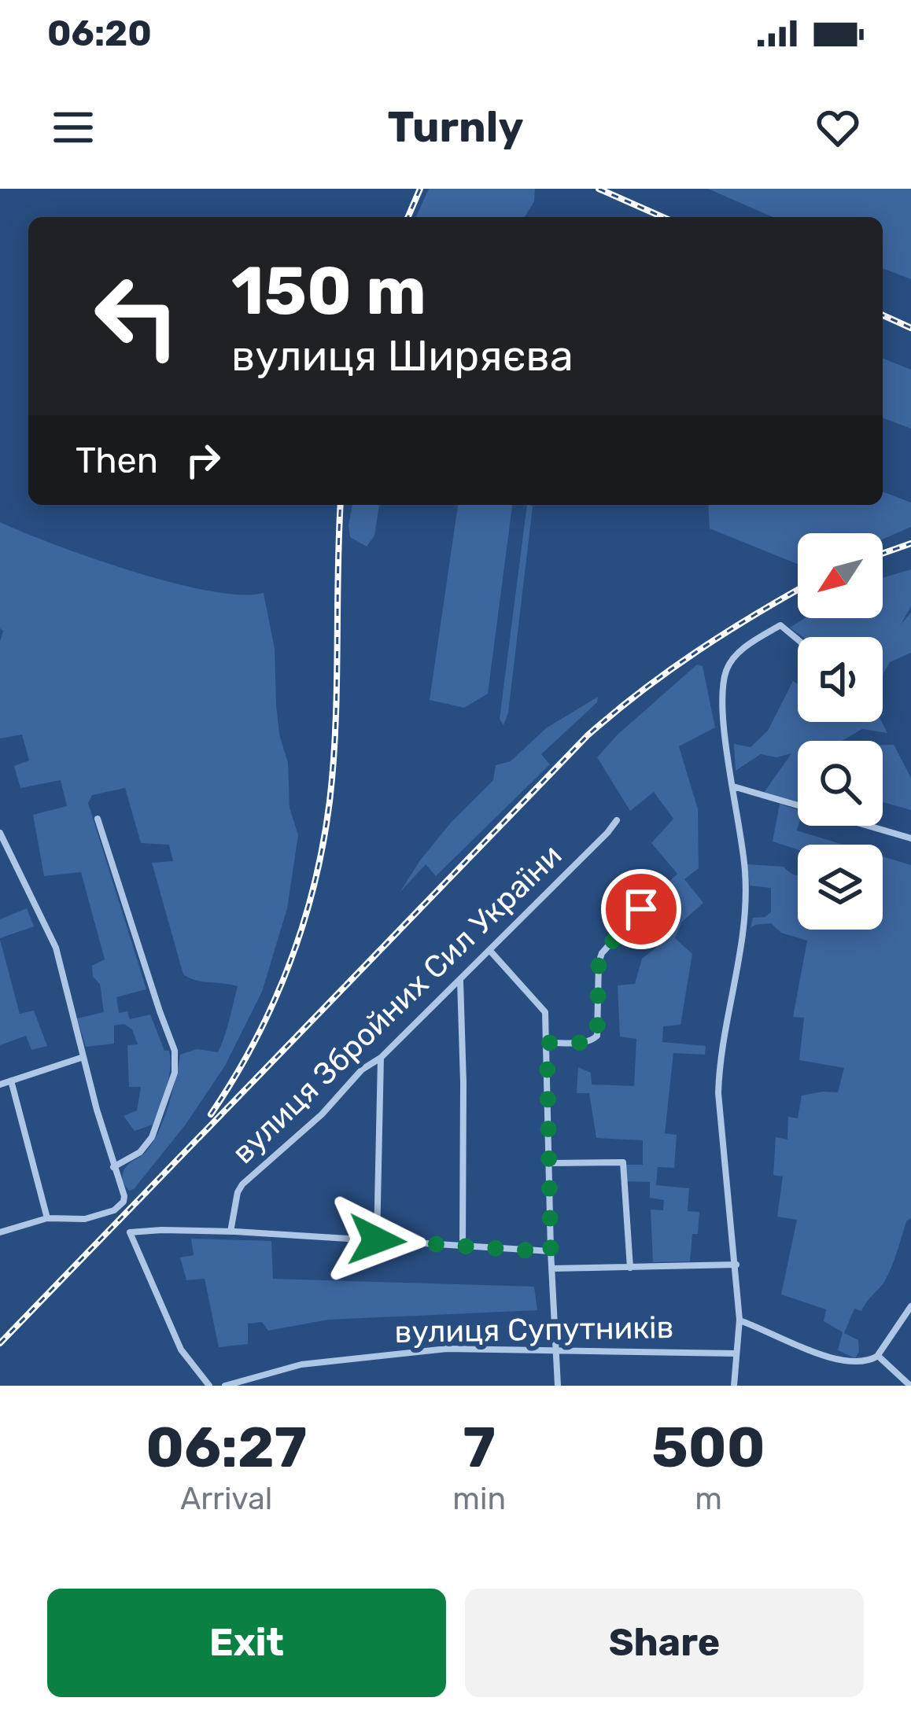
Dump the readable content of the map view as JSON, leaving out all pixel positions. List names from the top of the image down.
{
  "streets": {
    "street": ["вулиця Збройних Сил України", "вулиця Супутників"]
  },
  "north": "bottom left",
  "page": {
    "status": "06:20",
    "header": "Turnly",
    "turn": ["150 m", "вулиця Ширяєва"],
    "then": "Then",
    "eta": [
      "06:27",
      "Arrival",
      "7",
      "min",
      "500",
      "m"
    ],
    "buttons": ["Exit", "Share"]
  }
}
